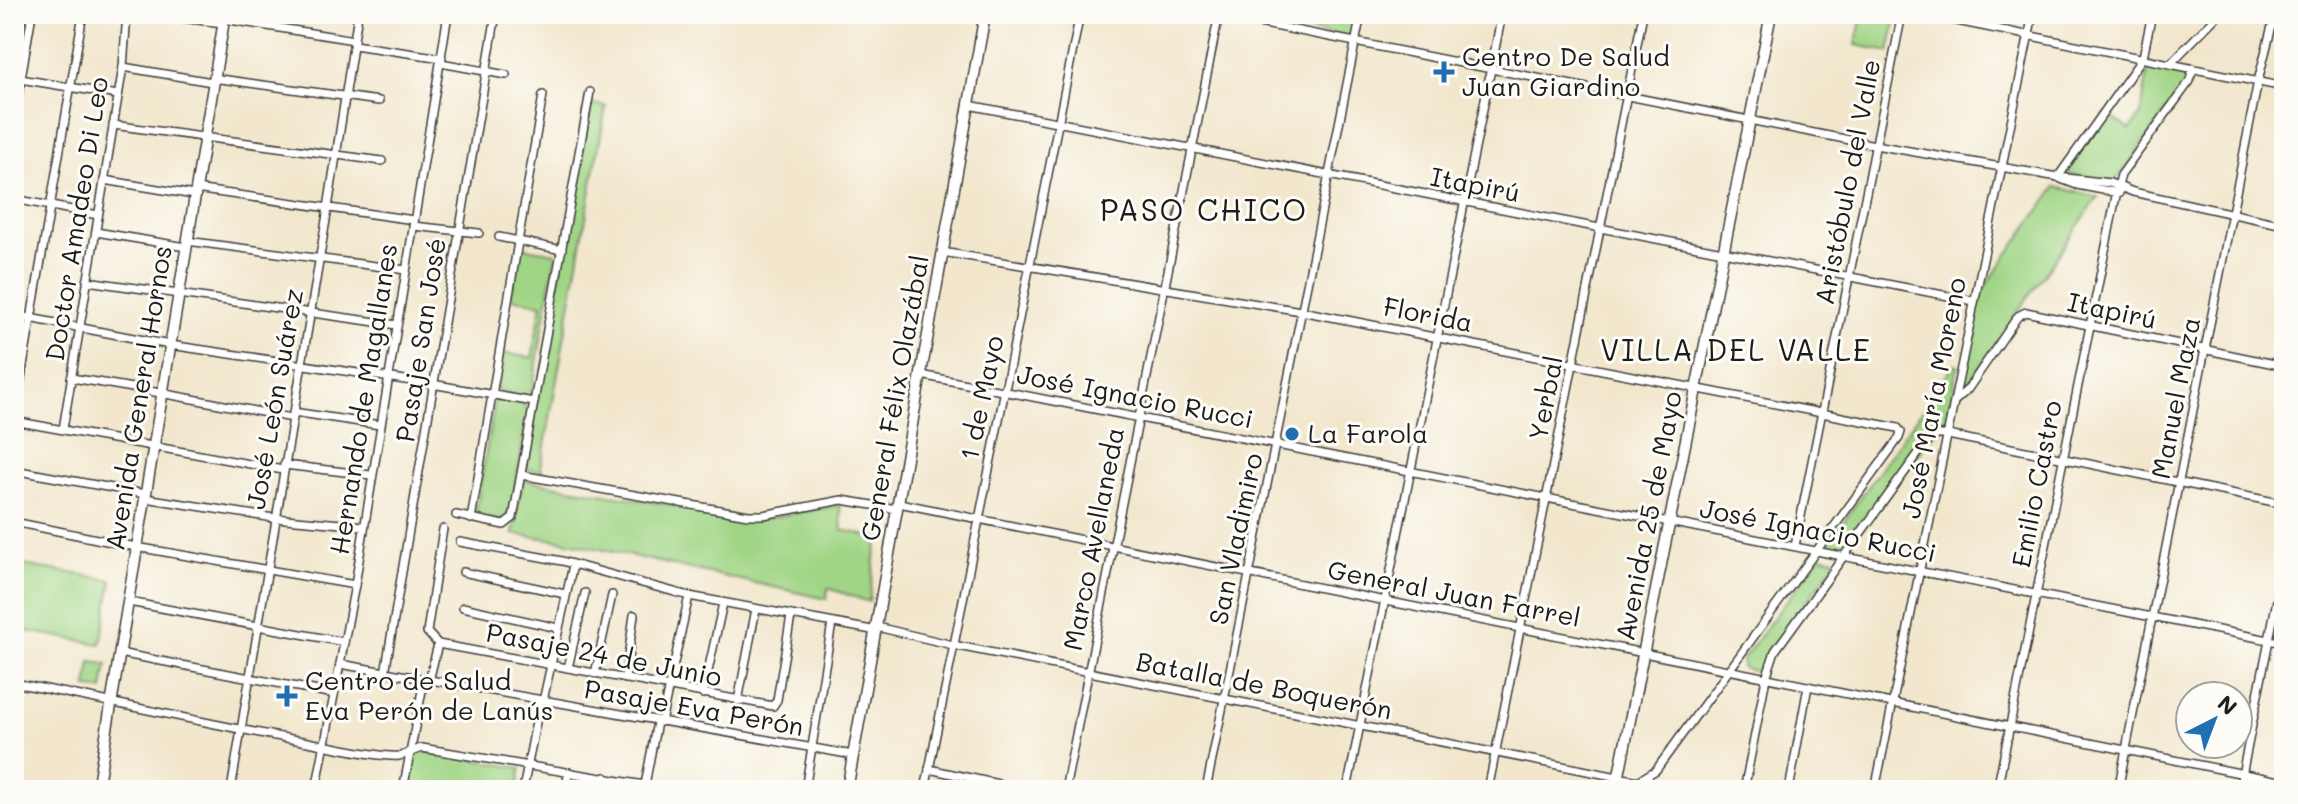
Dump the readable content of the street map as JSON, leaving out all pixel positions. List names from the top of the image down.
{
  "streets": {
    "street": [
      "Aristóbulo del Valle",
      "Itapirú",
      "Doctor Amadeo Di Leo",
      "Florida",
      "Pasaje San José",
      "José Ignacio Rucci",
      "Avenida General Hornos",
      "General Félix Olazábal",
      "1 de Mayo",
      "Yerbal",
      "José María Moreno",
      "Manuel Maza",
      "José León Suárez",
      "Hernando de Magallanes",
      "Emilio Castro",
      "Avenida 25 de Mayo",
      "Marco Avellaneda",
      "San Vladimiro",
      "General Juan Farrel",
      "Pasaje 24 de Junio",
      "Batalla de Boquerón",
      "Pasaje Eva Perón"
    ]
  },
  "crossings": [
    ["Aristóbulo del Valle", "Itapirú"],
    ["Aristóbulo del Valle", "Florida"],
    ["Aristóbulo del Valle", "José Ignacio Rucci"],
    ["Itapirú", "General Félix Olazábal"],
    ["Itapirú", "1 de Mayo"],
    ["Itapirú", "Yerbal"],
    ["Itapirú", "José María Moreno"],
    ["Itapirú", "Manuel Maza"],
    ["Itapirú", "Emilio Castro"],
    ["Itapirú", "Avenida 25 de Mayo"],
    ["Itapirú", "Marco Avellaneda"],
    ["Itapirú", "San Vladimiro"],
    ["Florida", "José Ignacio Rucci"],
    ["Florida", "General Félix Olazábal"],
    ["Florida", "1 de Mayo"],
    ["Florida", "Yerbal"],
    ["Florida", "Avenida 25 de Mayo"],
    ["Florida", "Marco Avellaneda"],
    ["Florida", "San Vladimiro"],
    ["Pasaje San José", "Pasaje Eva Perón"],
    ["José Ignacio Rucci", "General Félix Olazábal"],
    ["José Ignacio Rucci", "1 de Mayo"],
    ["José Ignacio Rucci", "Yerbal"],
    ["José Ignacio Rucci", "José María Moreno"],
    ["José Ignacio Rucci", "Manuel Maza"],
    ["José Ignacio Rucci", "Emilio Castro"],
    ["José Ignacio Rucci", "Avenida 25 de Mayo"],
    ["José Ignacio Rucci", "Marco Avellaneda"],
    ["José Ignacio Rucci", "San Vladimiro"],
    ["General Félix Olazábal", "General Juan Farrel"],
    ["General Félix Olazábal", "Batalla de Boquerón"],
    ["General Félix Olazábal", "Pasaje Eva Perón"],
    ["1 de Mayo", "General Juan Farrel"],
    ["1 de Mayo", "Batalla de Boquerón"],
    ["Yerbal", "General Juan Farrel"],
    ["Yerbal", "Batalla de Boquerón"],
    ["José María Moreno", "General Juan Farrel"],
    ["Manuel Maza", "General Juan Farrel"],
    ["Hernando de Magallanes", "Pasaje Eva Perón"],
    ["Emilio Castro", "General Juan Farrel"],
    ["Avenida 25 de Mayo", "General Juan Farrel"],
    ["Avenida 25 de Mayo", "Batalla de Boquerón"],
    ["Marco Avellaneda", "General Juan Farrel"],
    ["Marco Avellaneda", "Batalla de Boquerón"],
    ["San Vladimiro", "General Juan Farrel"],
    ["San Vladimiro", "Batalla de Boquerón"],
    ["General Juan Farrel", "Batalla de Boquerón"],
    ["Pasaje 24 de Junio", "Batalla de Boquerón"]
  ],
  "districts": ["PASO CHICO", "VILLA DEL VALLE"],
  "places": {
    "health": ["Centro De Salud Juan Giardino", "Centro de Salud Eva Perón de Lanús"],
    "other": ["La Farola"]
  },
  "north": "top right"
}
